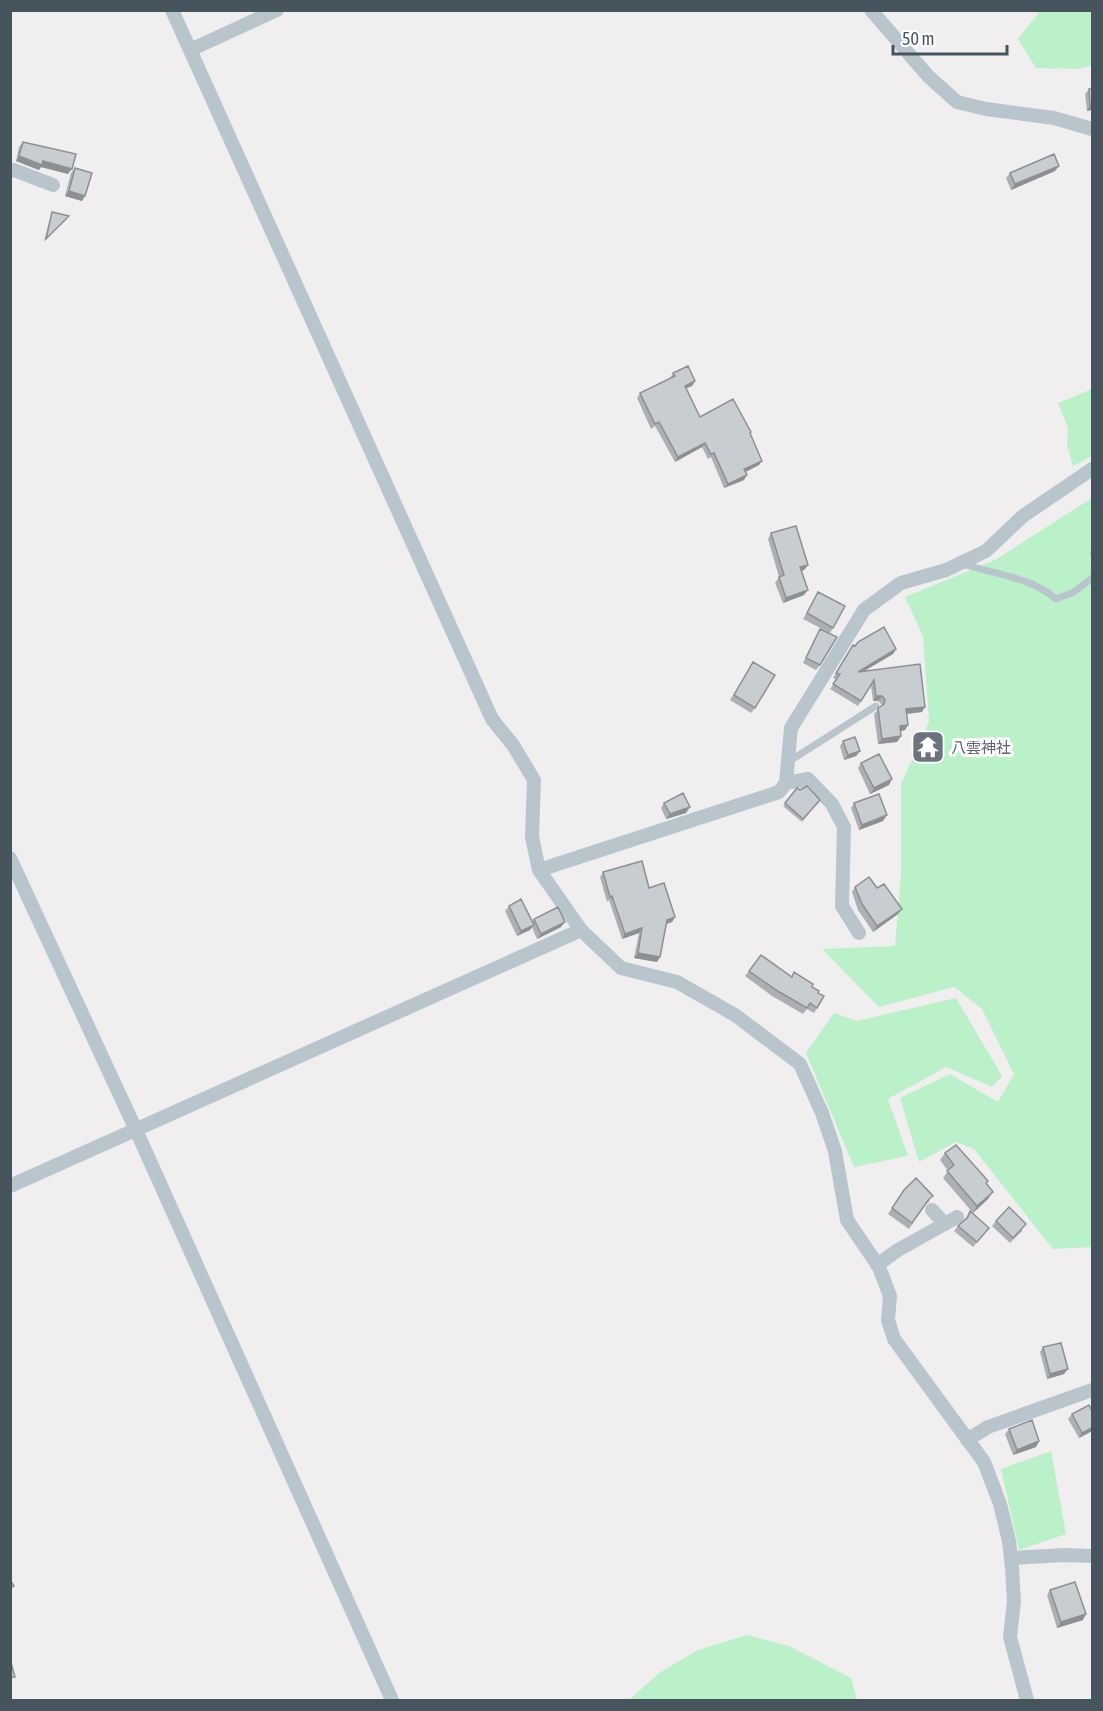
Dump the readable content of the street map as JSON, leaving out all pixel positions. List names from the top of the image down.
{
  "places": {
    "temple": ["八雲神社"]
  },
  "scale_bar": "50 m"
}
